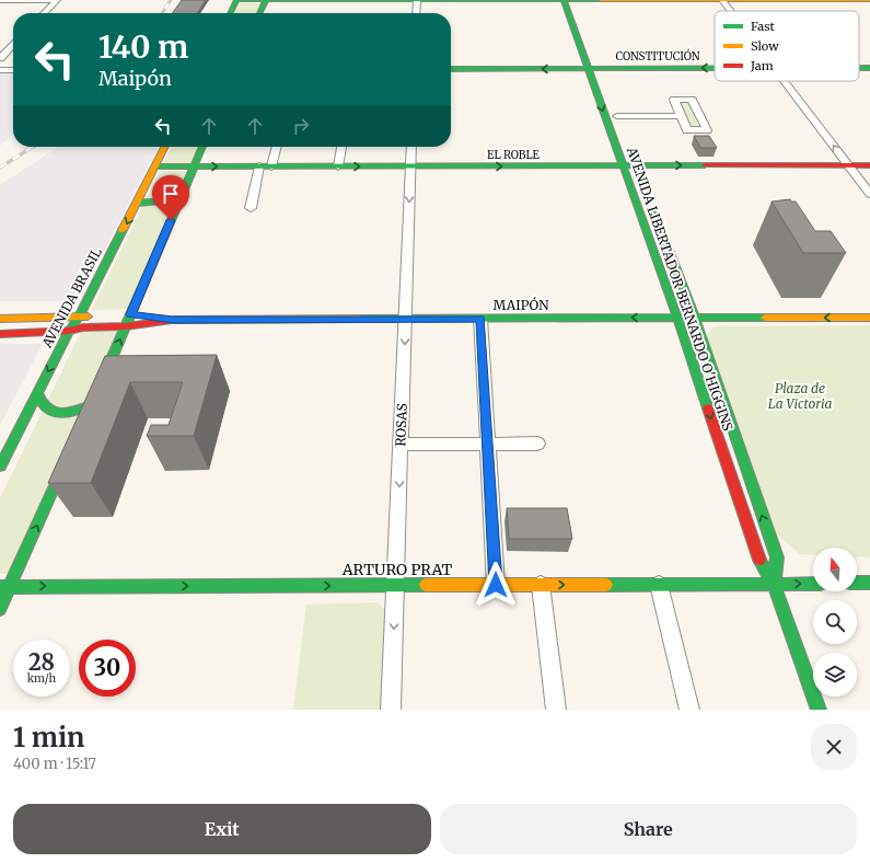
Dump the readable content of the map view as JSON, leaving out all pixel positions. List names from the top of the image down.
{
  "streets": {
    "main road": [
      "CONSTITUCIÓN",
      "EL ROBLE",
      "AVENIDA LIBERTADOR BERNARDO O'HIGGINS",
      "AVENIDA BRASIL",
      "MAIPÓN",
      "ARTURO PRAT"
    ],
    "street": ["ROSAS"]
  },
  "crossings": [
    ["CONSTITUCIÓN", "AVENIDA LIBERTADOR BERNARDO O'HIGGINS"],
    ["EL ROBLE", "AVENIDA LIBERTADOR BERNARDO O'HIGGINS"],
    ["EL ROBLE", "AVENIDA BRASIL"],
    ["EL ROBLE", "ROSAS"],
    ["AVENIDA LIBERTADOR BERNARDO O'HIGGINS", "MAIPÓN"],
    ["AVENIDA LIBERTADOR BERNARDO O'HIGGINS", "ARTURO PRAT"],
    ["AVENIDA BRASIL", "MAIPÓN"],
    ["MAIPÓN", "ROSAS"],
    ["ROSAS", "ARTURO PRAT"]
  ],
  "one_way": ["EL ROBLE", "MAIPÓN", "ARTURO PRAT"],
  "parks": ["Plaza de La Victoria"],
  "legend": ["Fast", "Slow", "Jam"],
  "north": "top",
  "page": {
    "turn": ["140 m", "Maipón"],
    "speed": "28 km/h",
    "limit": "30",
    "heading": ["1 min", "400 m · 15:17"],
    "buttons": ["Exit", "Share"]
  }
}
